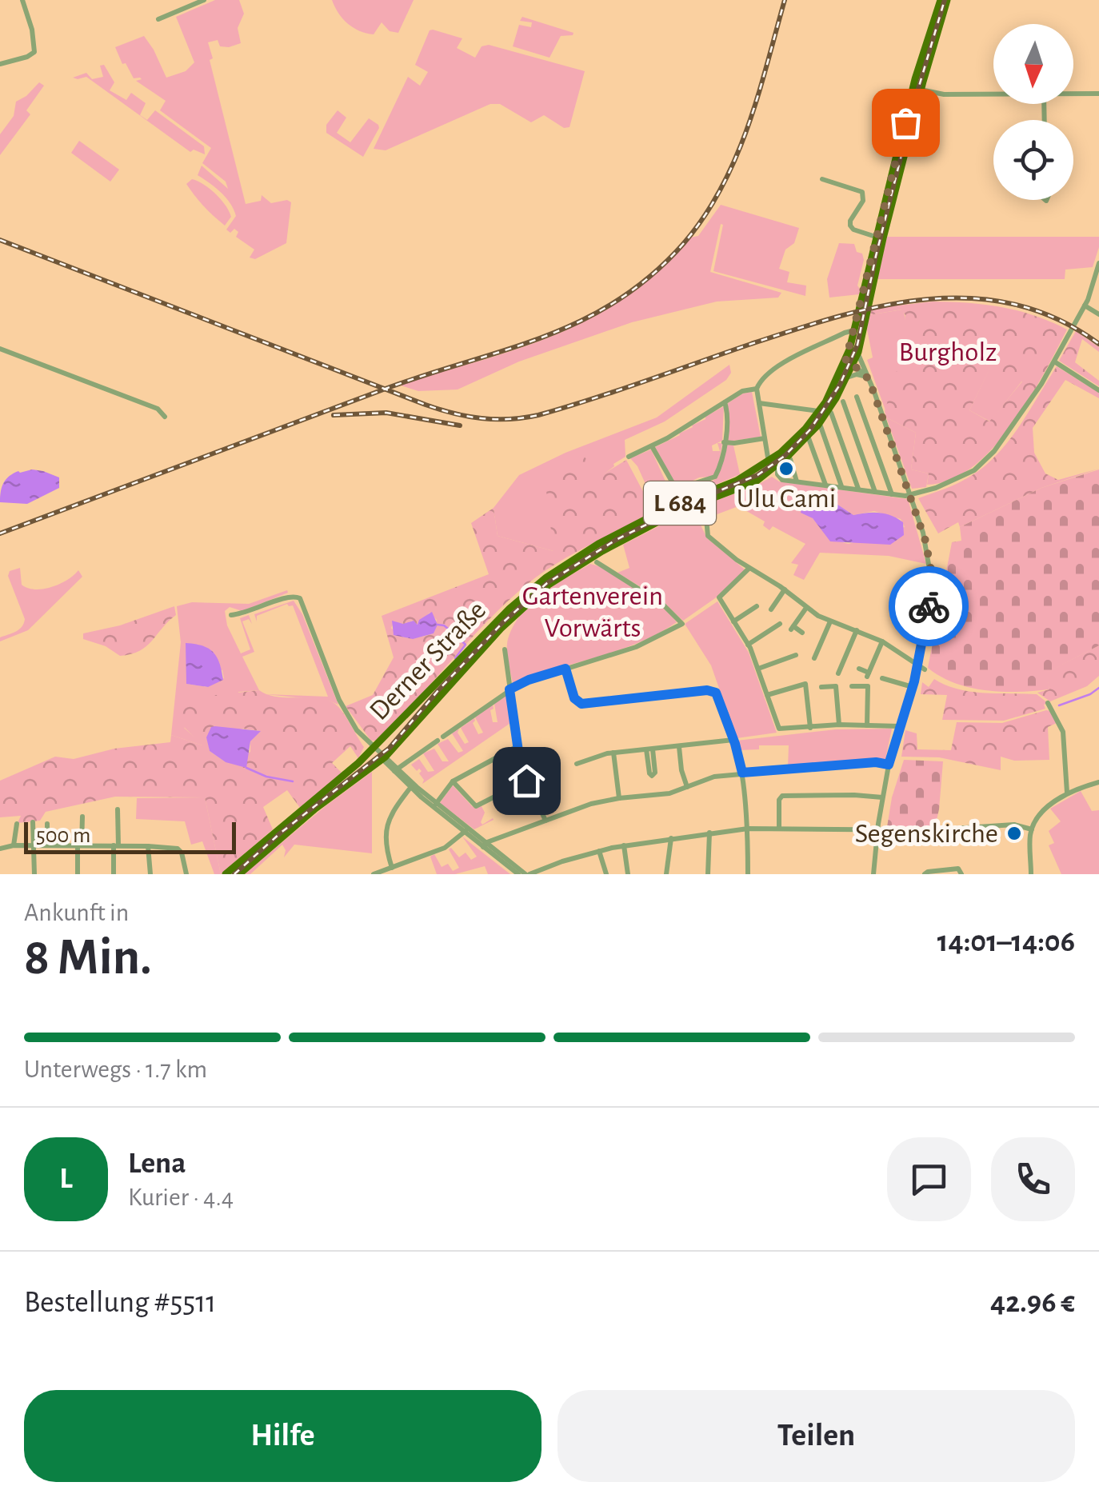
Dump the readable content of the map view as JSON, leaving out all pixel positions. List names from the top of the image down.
{
  "streets": {
    "main road": ["L 684", "Derner Straße"]
  },
  "crossings": [
    ["L 684", "Derner Straße"]
  ],
  "parks": ["Burgholz", "Gartenverein Vorwärts"],
  "places": ["Ulu Cami", "Segenskirche"],
  "scale_bar": "500 m",
  "north": "bottom",
  "page": {
    "scale": "500 m",
    "heading": ["8 Min.", "Ankunft in", "14:01–14:06"],
    "panel": [
      "Lena",
      "Kurier · 4.4",
      "Bestellung #5511",
      "42.96 €"
    ],
    "bar": "Unterwegs · 1.7 km",
    "round": "L",
    "buttons": ["Hilfe", "Teilen"]
  }
}
